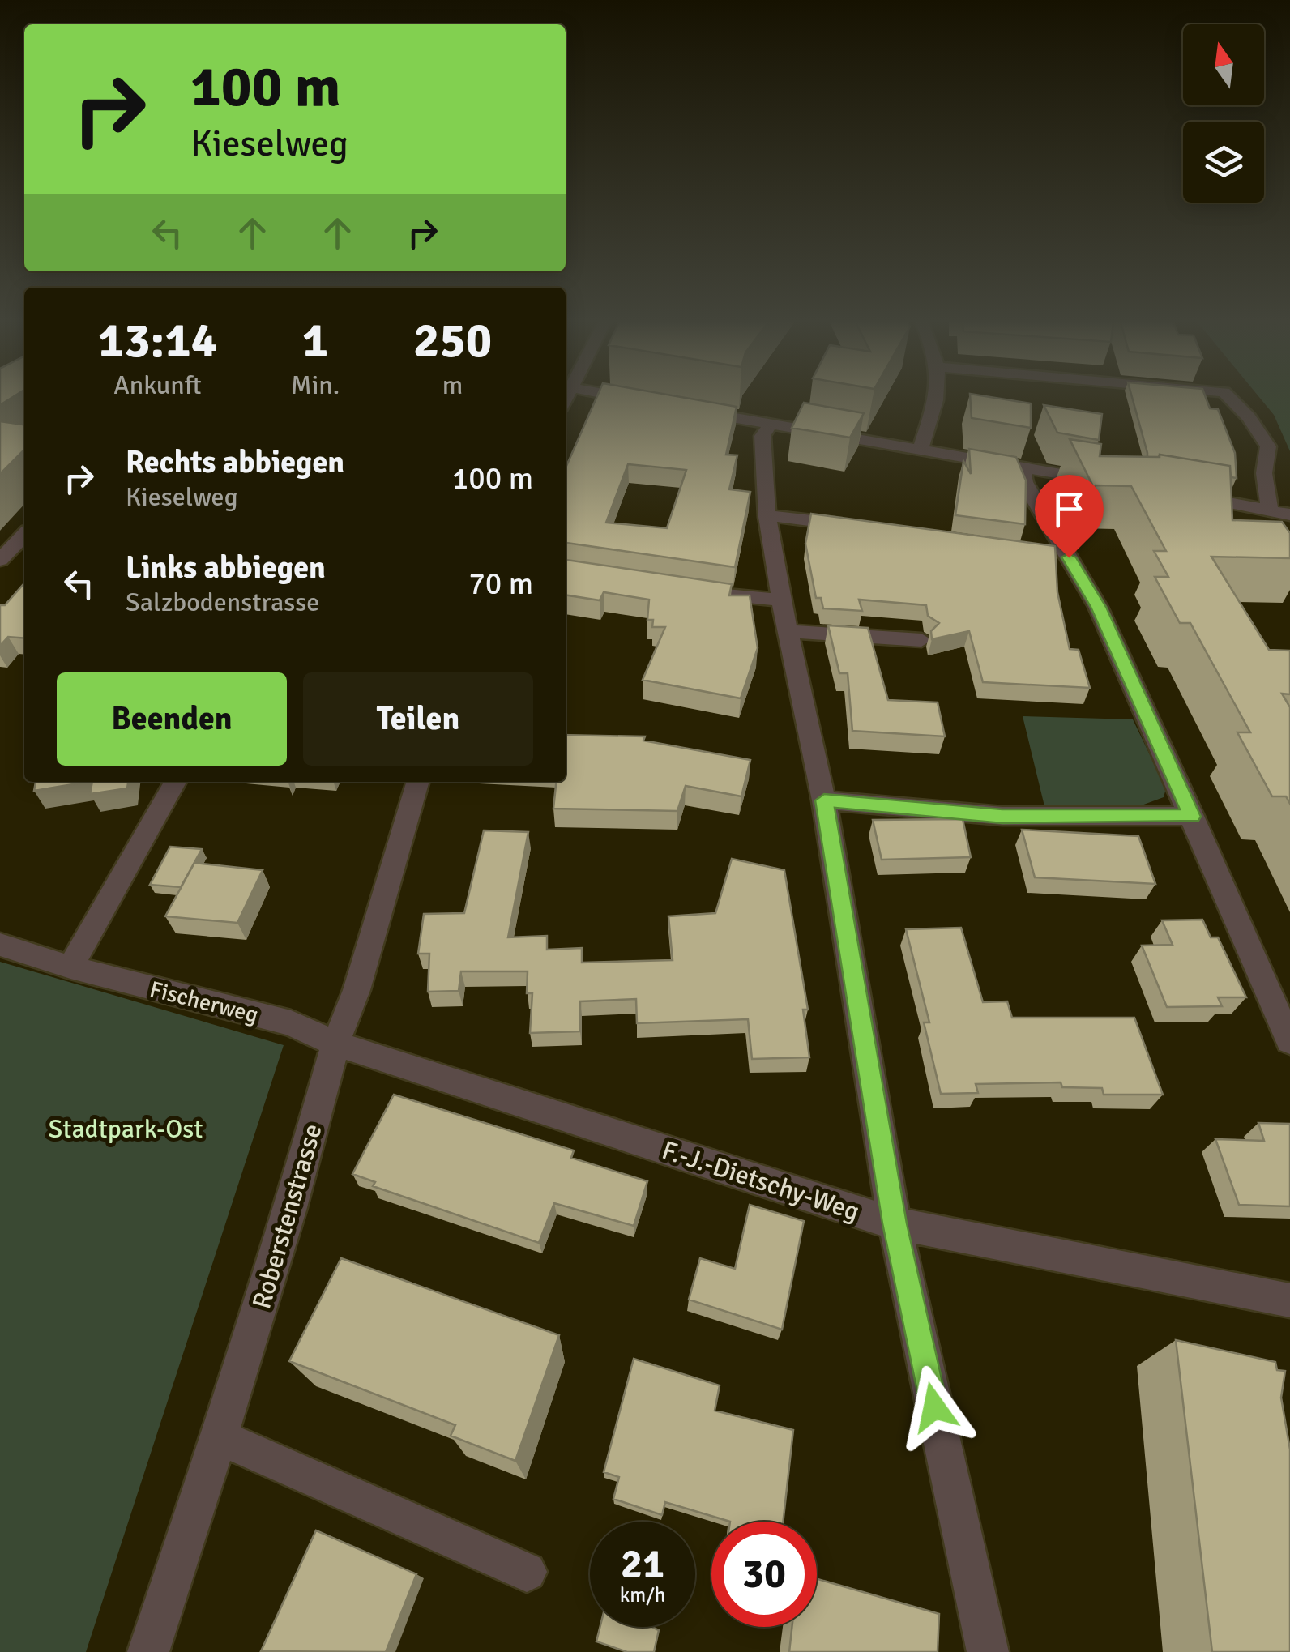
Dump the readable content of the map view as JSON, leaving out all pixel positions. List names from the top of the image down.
{
  "streets": {
    "street": ["Fischerweg", "F.-J.-Dietschy-Weg", "Roberstenstrasse"]
  },
  "crossings": [
    ["Fischerweg", "F.-J.-Dietschy-Weg"],
    ["Fischerweg", "Roberstenstrasse"],
    ["F.-J.-Dietschy-Weg", "Roberstenstrasse"]
  ],
  "parks": ["Stadtpark-Ost"],
  "north": "top",
  "page": {
    "turn": ["100 m", "Kieselweg"],
    "eta": [
      "13:14",
      "Ankunft",
      "1",
      "Min.",
      "250",
      "m"
    ],
    "list": [
      {
        "name": "Rechts abbiegen",
        "note": "Kieselweg",
        "value": "100 m"
      },
      {
        "name": "Links abbiegen",
        "note": "Salzbodenstrasse",
        "value": "70 m"
      }
    ],
    "buttons": ["Beenden", "Teilen"],
    "speed": "21 km/h",
    "limit": "30"
  }
}
